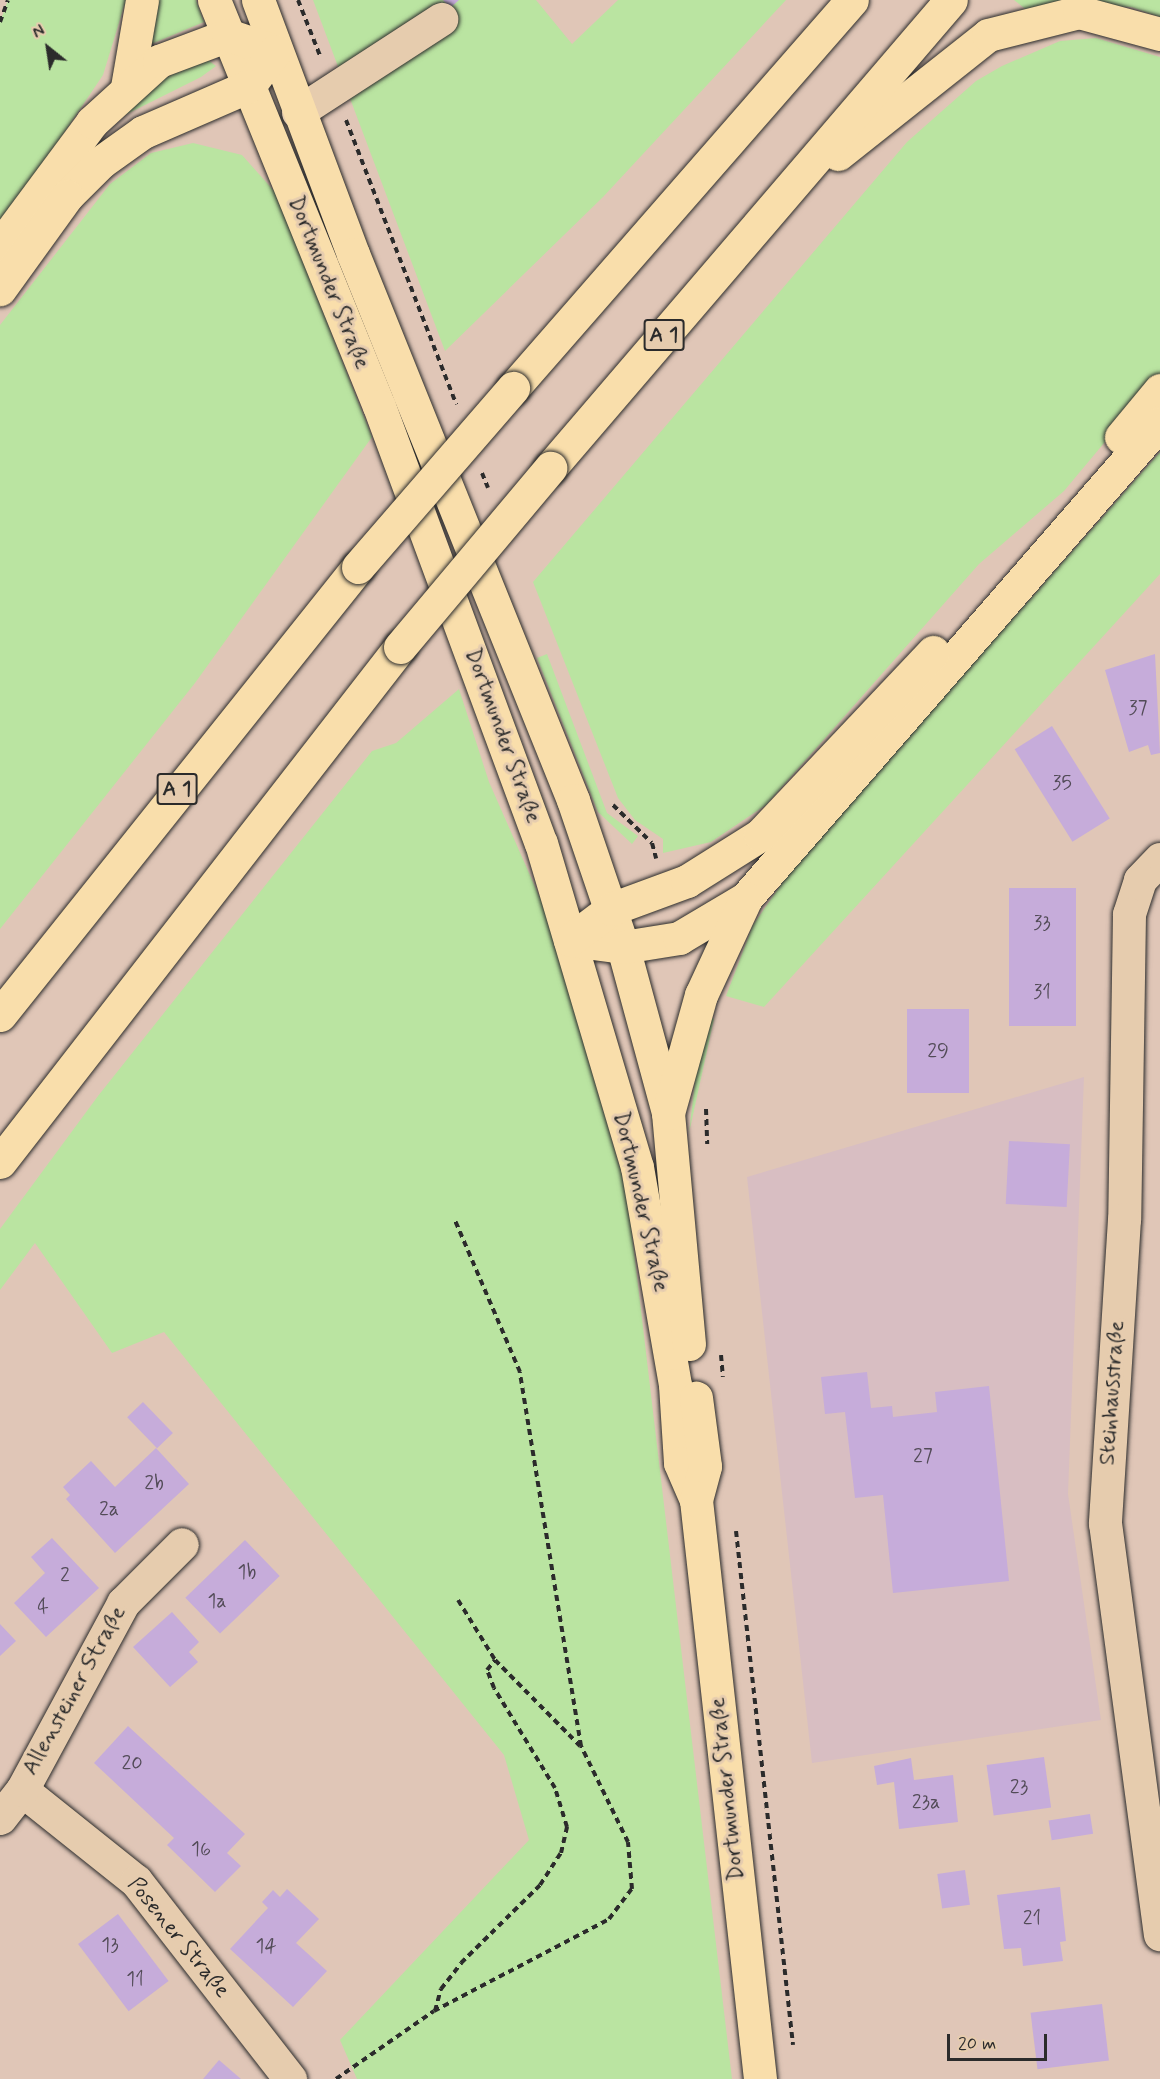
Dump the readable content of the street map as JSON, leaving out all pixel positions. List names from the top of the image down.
{
  "streets": {
    "main road": ["Dortmunder Straße", "A 1"],
    "street": ["Steinhausstraße", "Allensteiner Straße", "Posener Straße"]
  },
  "crossings": [
    ["Allensteiner Straße", "Posener Straße"]
  ],
  "house_numbers": [
    "37",
    "35",
    "33",
    "31",
    "29",
    "27",
    "2b",
    "2a",
    "1b",
    "2",
    "1a",
    "4",
    "20",
    "23",
    "23a",
    "16",
    "21",
    "13",
    "14",
    "11"
  ],
  "scale_bar": "20 m",
  "north": "top left"
}
